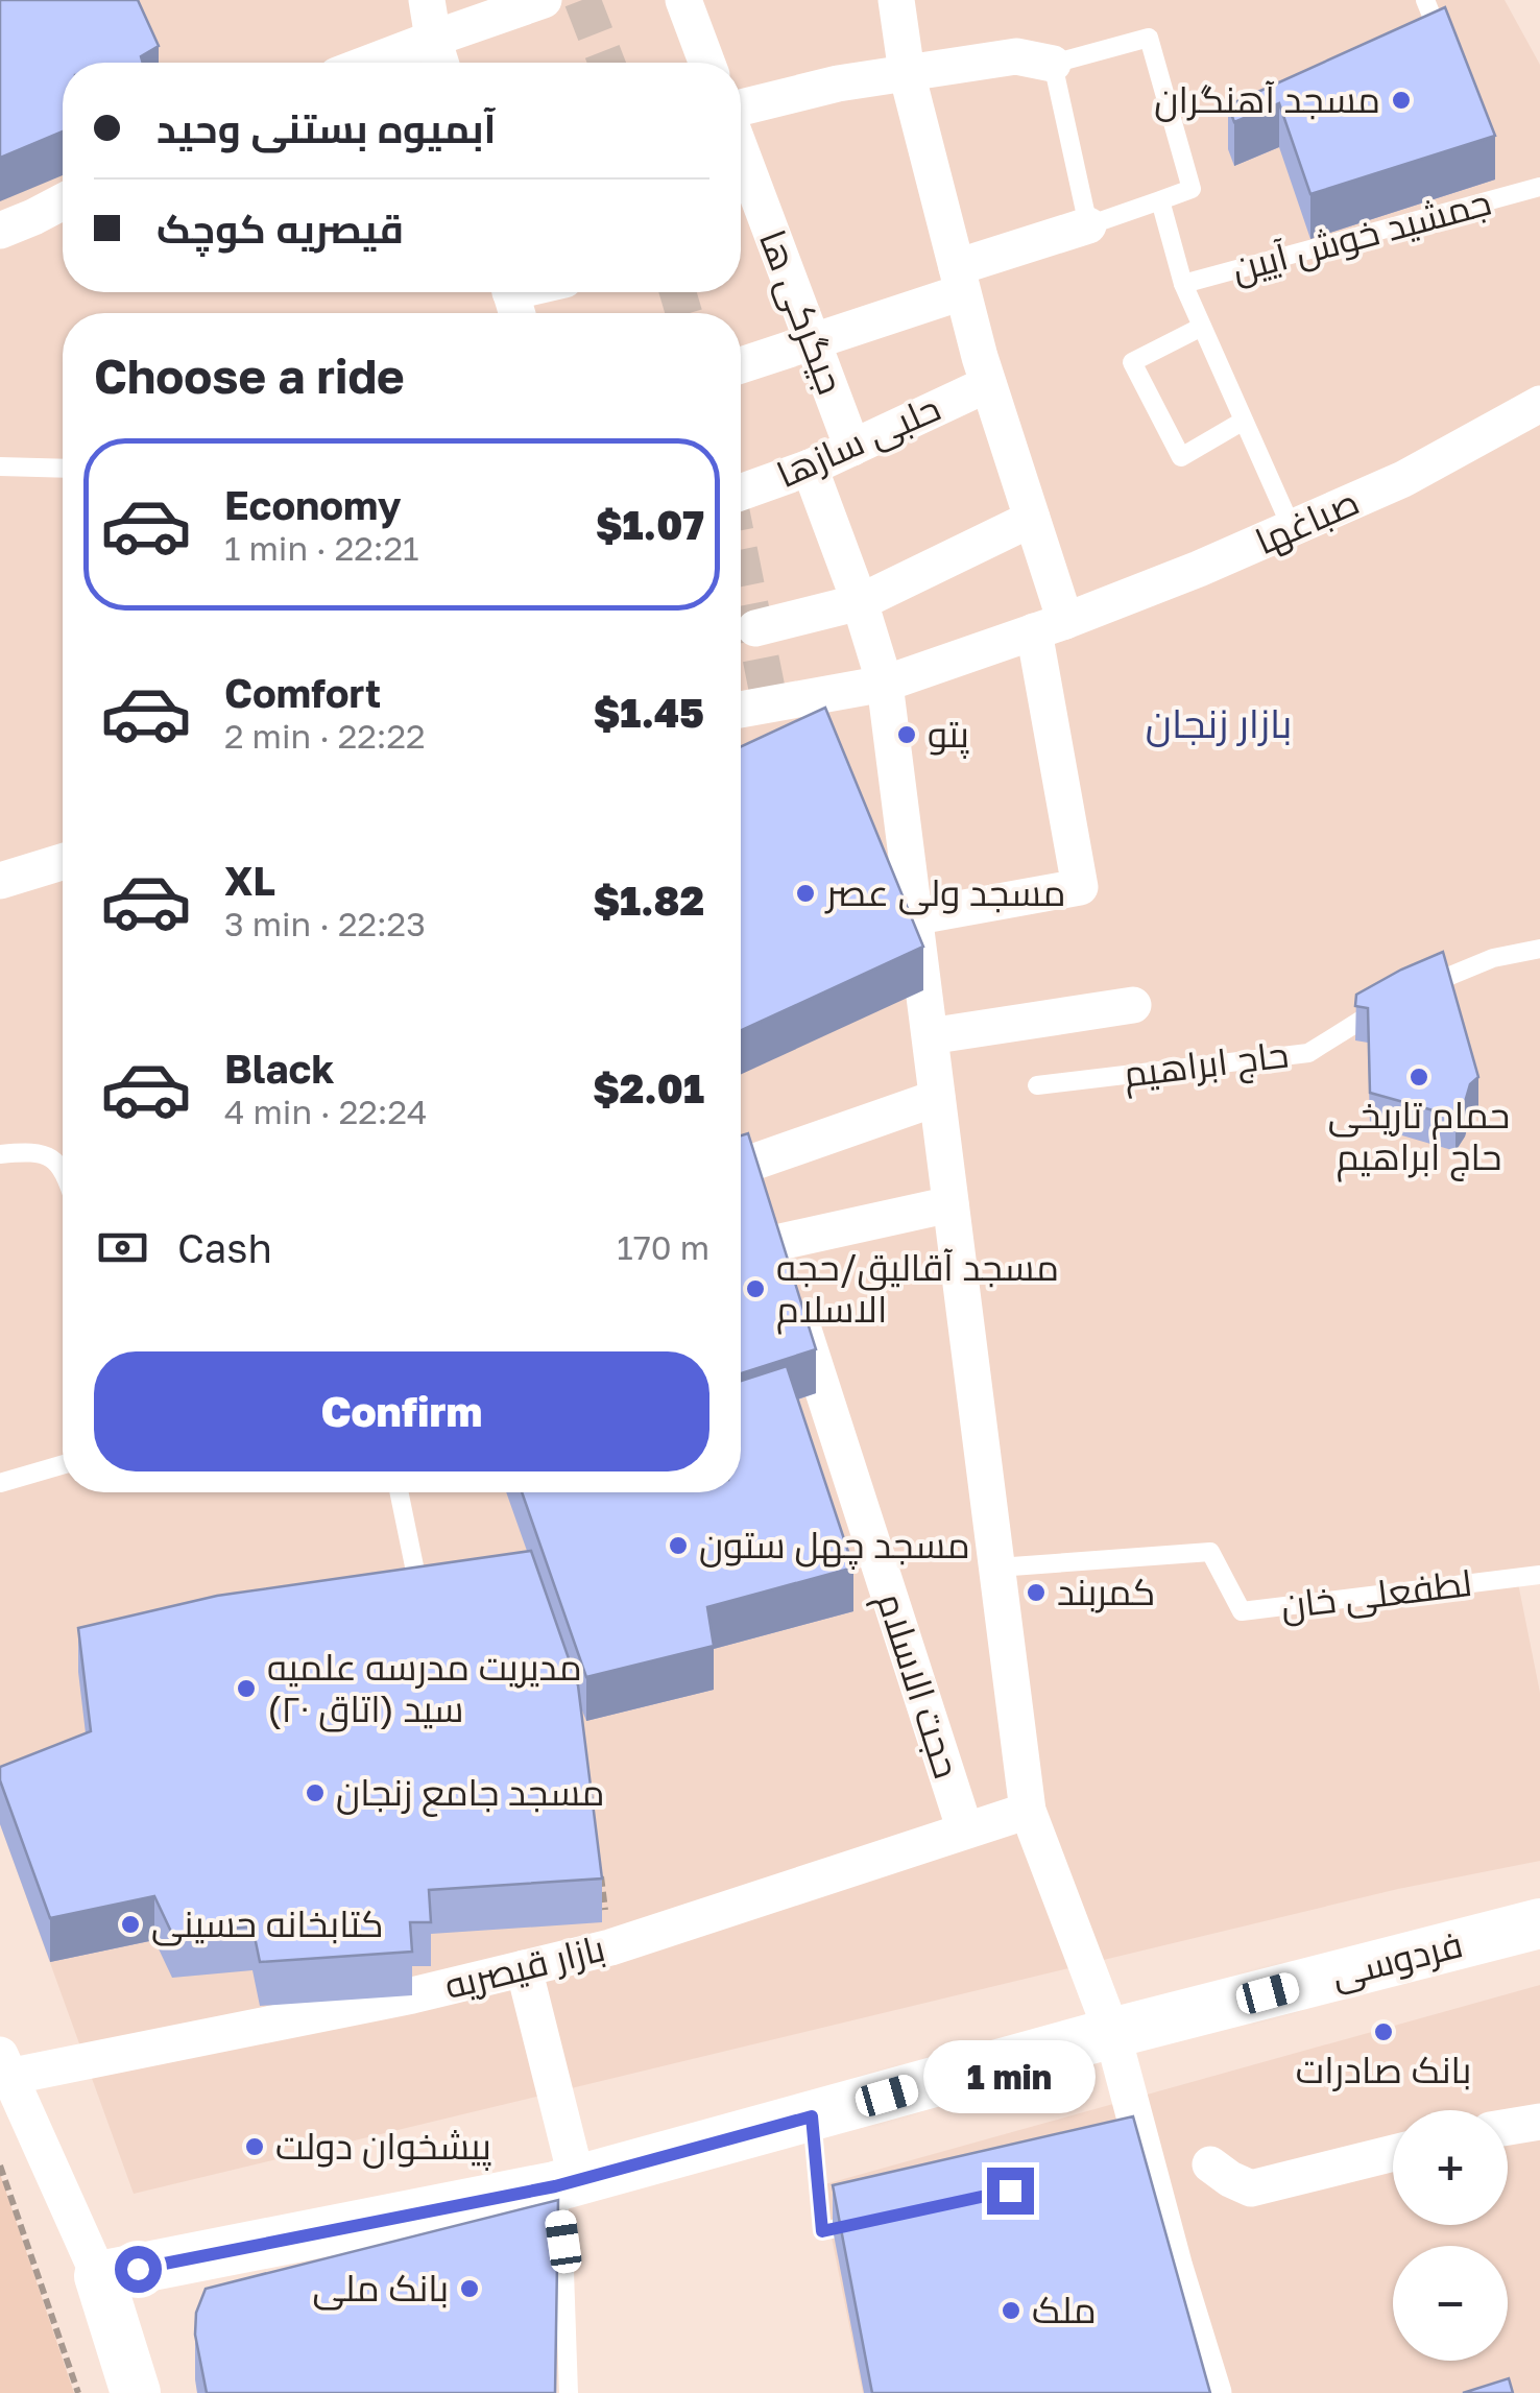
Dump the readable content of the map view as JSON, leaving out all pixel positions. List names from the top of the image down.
{
  "streets": {
    "main road": ["فردوسی"],
    "street": [
      "جیگرکی ها",
      "حلبی سازها",
      "صباغها",
      "حجت الاسلام",
      "بازار قیصریه"
    ],
    "lane": ["جمشید خوش آیین", "حاج ابراهیم", "لطفعلی خان"]
  },
  "crossings": [
    ["جیگرکی ها", "حلبی سازها"],
    ["حجت الاسلام", "بازار قیصریه"]
  ],
  "districts": ["بازار زنجان"],
  "places": [
    "مسجد آهنگران",
    "پتو",
    "مسجد ولی عصر",
    "حمام تاریخی حاج ابراهیم",
    "مسجد آقالیق/حجه الاسلام",
    "مسجد چهل ستون",
    "کمربند",
    "مدیریت مدرسه علمیه سید (اتاق ۲۰)",
    "مسجد جامع زنجان",
    "کتابخانه حسینی",
    "بانک صادرات",
    "پیشخوان دولت",
    "بانک ملی",
    "ملک"
  ],
  "page": {
    "banner": ["آبمیوه بستنی وحید", "قیصریه کوچک"],
    "heading": "Choose a ride",
    "list": [
      {
        "name": "Economy",
        "note": "1 min · 22:21",
        "value": "$1.07"
      },
      {
        "name": "Comfort",
        "note": "2 min · 22:22",
        "value": "$1.45"
      },
      {
        "name": "XL",
        "note": "3 min · 22:23",
        "value": "$1.82"
      },
      {
        "name": "Black",
        "note": "4 min · 22:24",
        "value": "$2.01"
      }
    ],
    "pay": ["Cash", "170 m"],
    "buttons": "Confirm",
    "bubble": "1 min",
    "map_buttons": ["+", "−"]
  }
}
